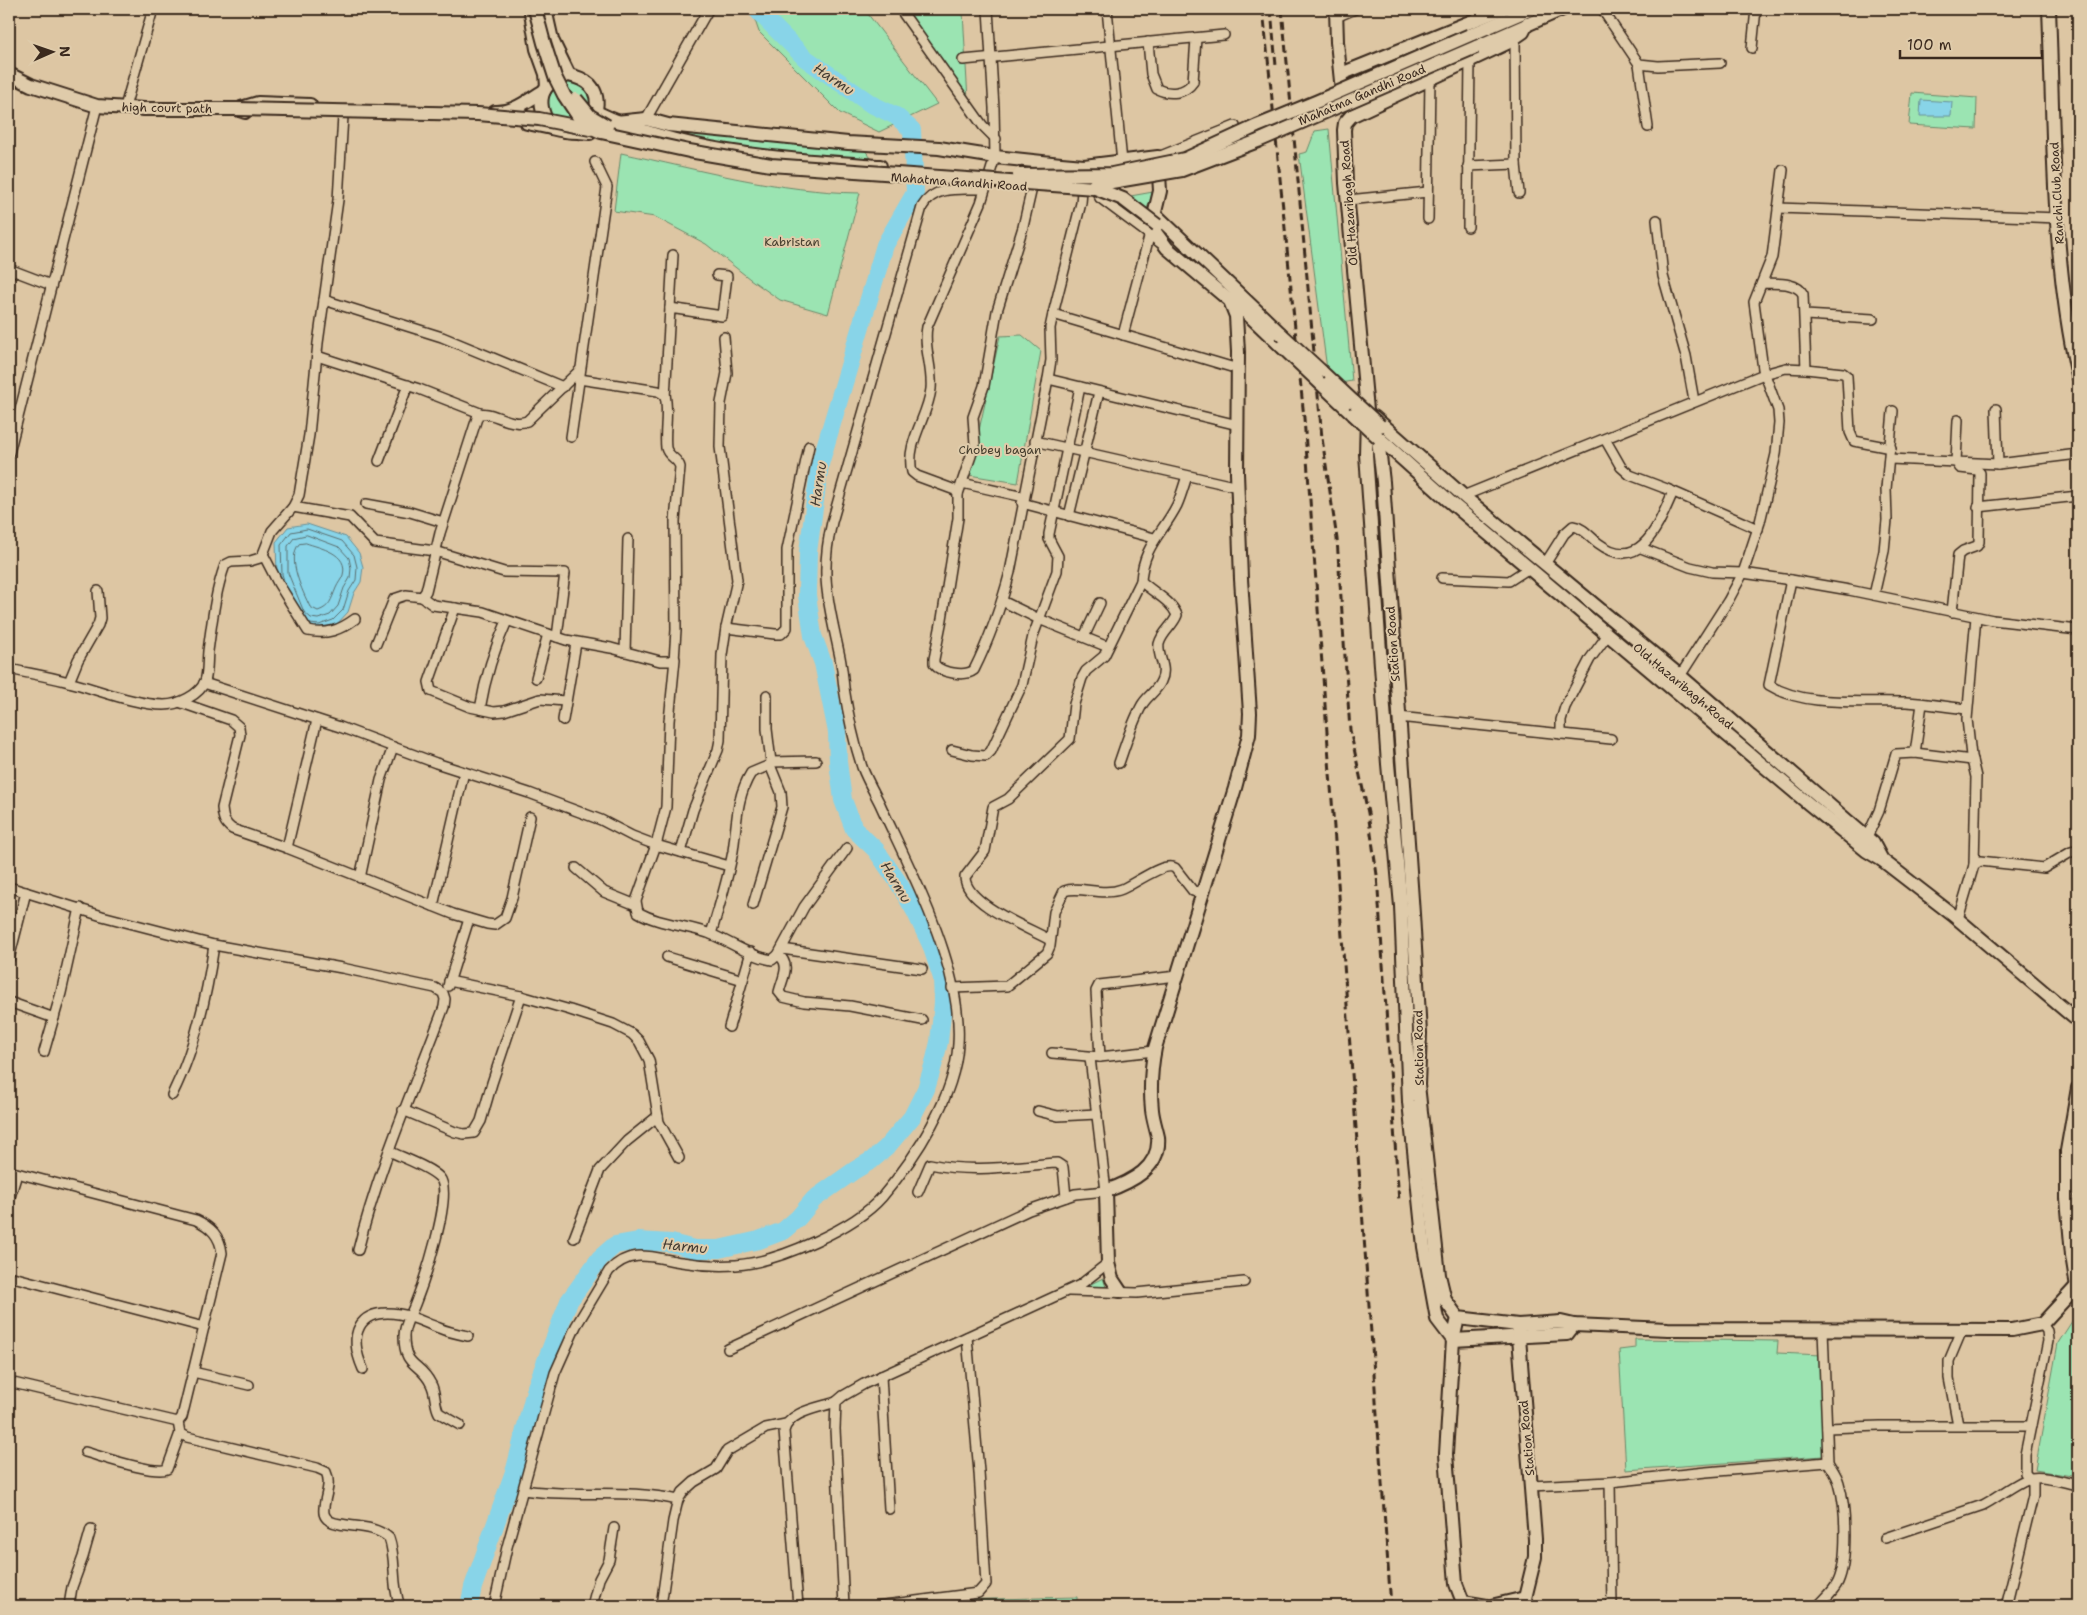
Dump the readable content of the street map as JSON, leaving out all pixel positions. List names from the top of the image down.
{
  "streets": {
    "main road": [
      "Mahatma Gandhi Road",
      "high court path",
      "Ranchi Club Road",
      "Old Hazaribagh Road",
      "Station Road"
    ]
  },
  "crossings": [
    ["Mahatma Gandhi Road", "Old Hazaribagh Road"],
    ["Old Hazaribagh Road", "Station Road"]
  ],
  "water": ["Harmu"],
  "parks": ["Kabristan", "Chobey bagan"],
  "scale_bar": "100 m",
  "north": "right"
}
